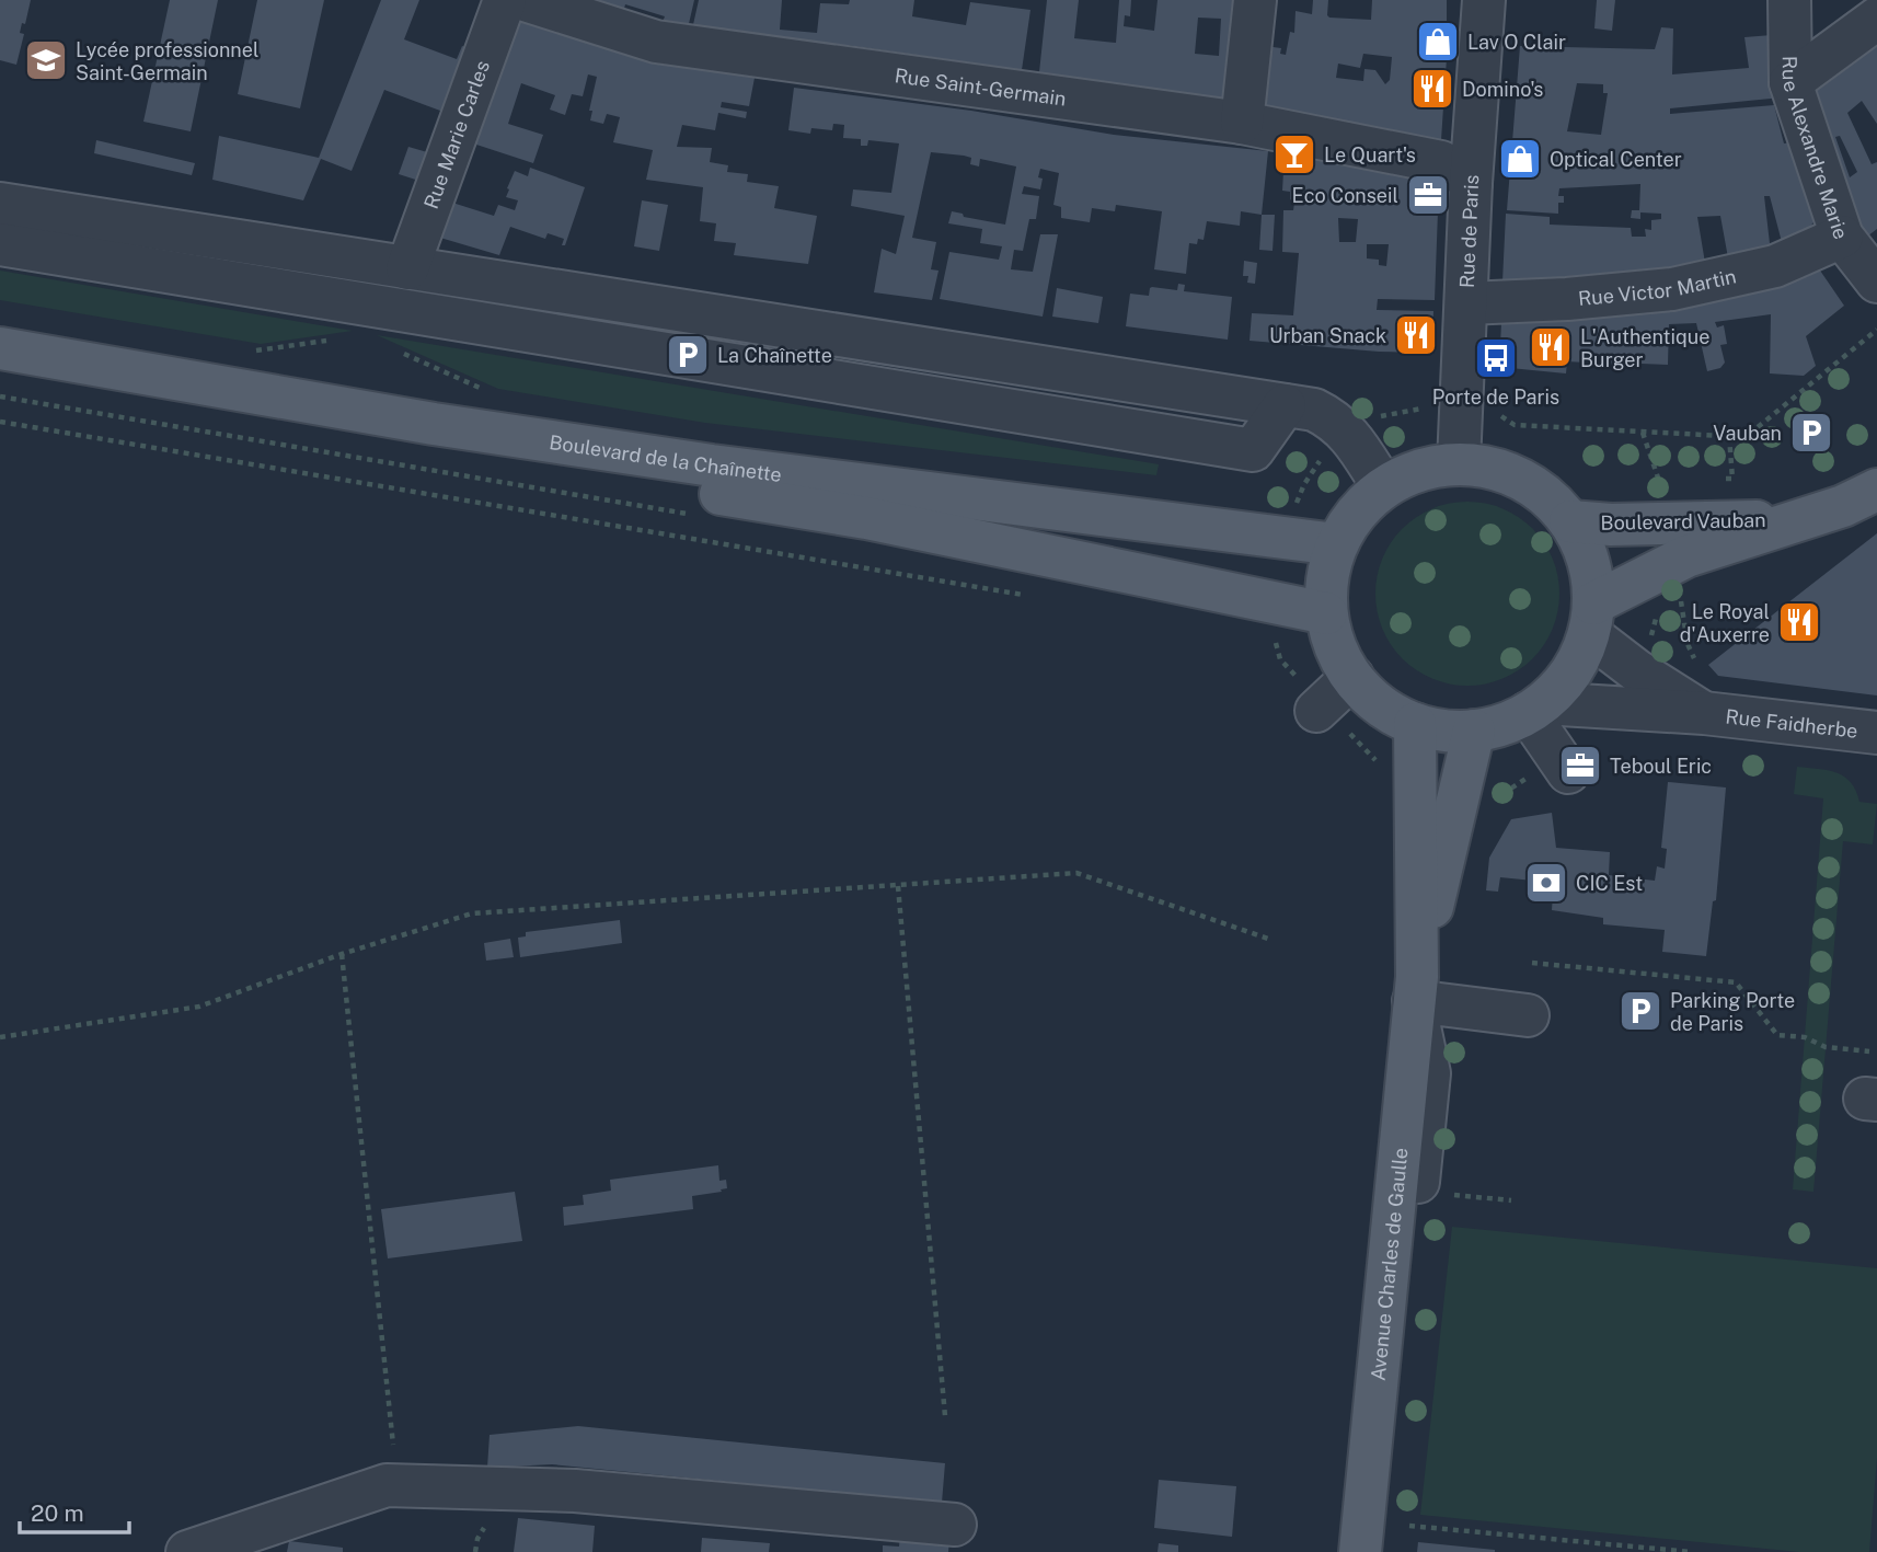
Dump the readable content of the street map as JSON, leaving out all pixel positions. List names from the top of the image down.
{
  "streets": {
    "main road": ["Boulevard de la Chaînette", "Boulevard Vauban", "Avenue Charles de Gaulle"],
    "street": [
      "Rue Saint-Germain",
      "Rue Marie Carles",
      "Rue Alexandre Marie",
      "Rue de Paris",
      "Rue Victor Martin",
      "Rue Faidherbe"
    ]
  },
  "crossings": [
    ["Rue Saint-Germain", "Rue de Paris"],
    ["Rue Alexandre Marie", "Rue Victor Martin"],
    ["Rue de Paris", "Rue Victor Martin"],
    ["Rue de Paris", "Boulevard de la Chaînette"],
    ["Rue de Paris", "Boulevard Vauban"],
    ["Rue de Paris", "Rue Faidherbe"],
    ["Rue de Paris", "Avenue Charles de Gaulle"],
    ["Boulevard de la Chaînette", "Boulevard Vauban"],
    ["Boulevard de la Chaînette", "Rue Faidherbe"],
    ["Boulevard de la Chaînette", "Avenue Charles de Gaulle"],
    ["Boulevard Vauban", "Rue Faidherbe"],
    ["Boulevard Vauban", "Avenue Charles de Gaulle"],
    ["Rue Faidherbe", "Avenue Charles de Gaulle"]
  ],
  "places": {
    "shop": ["Lav O Clair", "Optical Center"],
    "school or university": ["Lycée professionnel Saint-Germain"],
    "restaurant": [
      "Domino's",
      "Urban Snack",
      "L'Authentique Burger",
      "Le Royal d'Auxerre"
    ],
    "bar": ["Le Quart's"],
    "office": ["Eco Conseil", "Teboul Eric"],
    "parking": ["La Chaînette", "Vauban", "Parking Porte de Paris"],
    "bus stop": ["Porte de Paris"],
    "bank": ["CIC Est"]
  },
  "scale_bar": "20 m"
}
